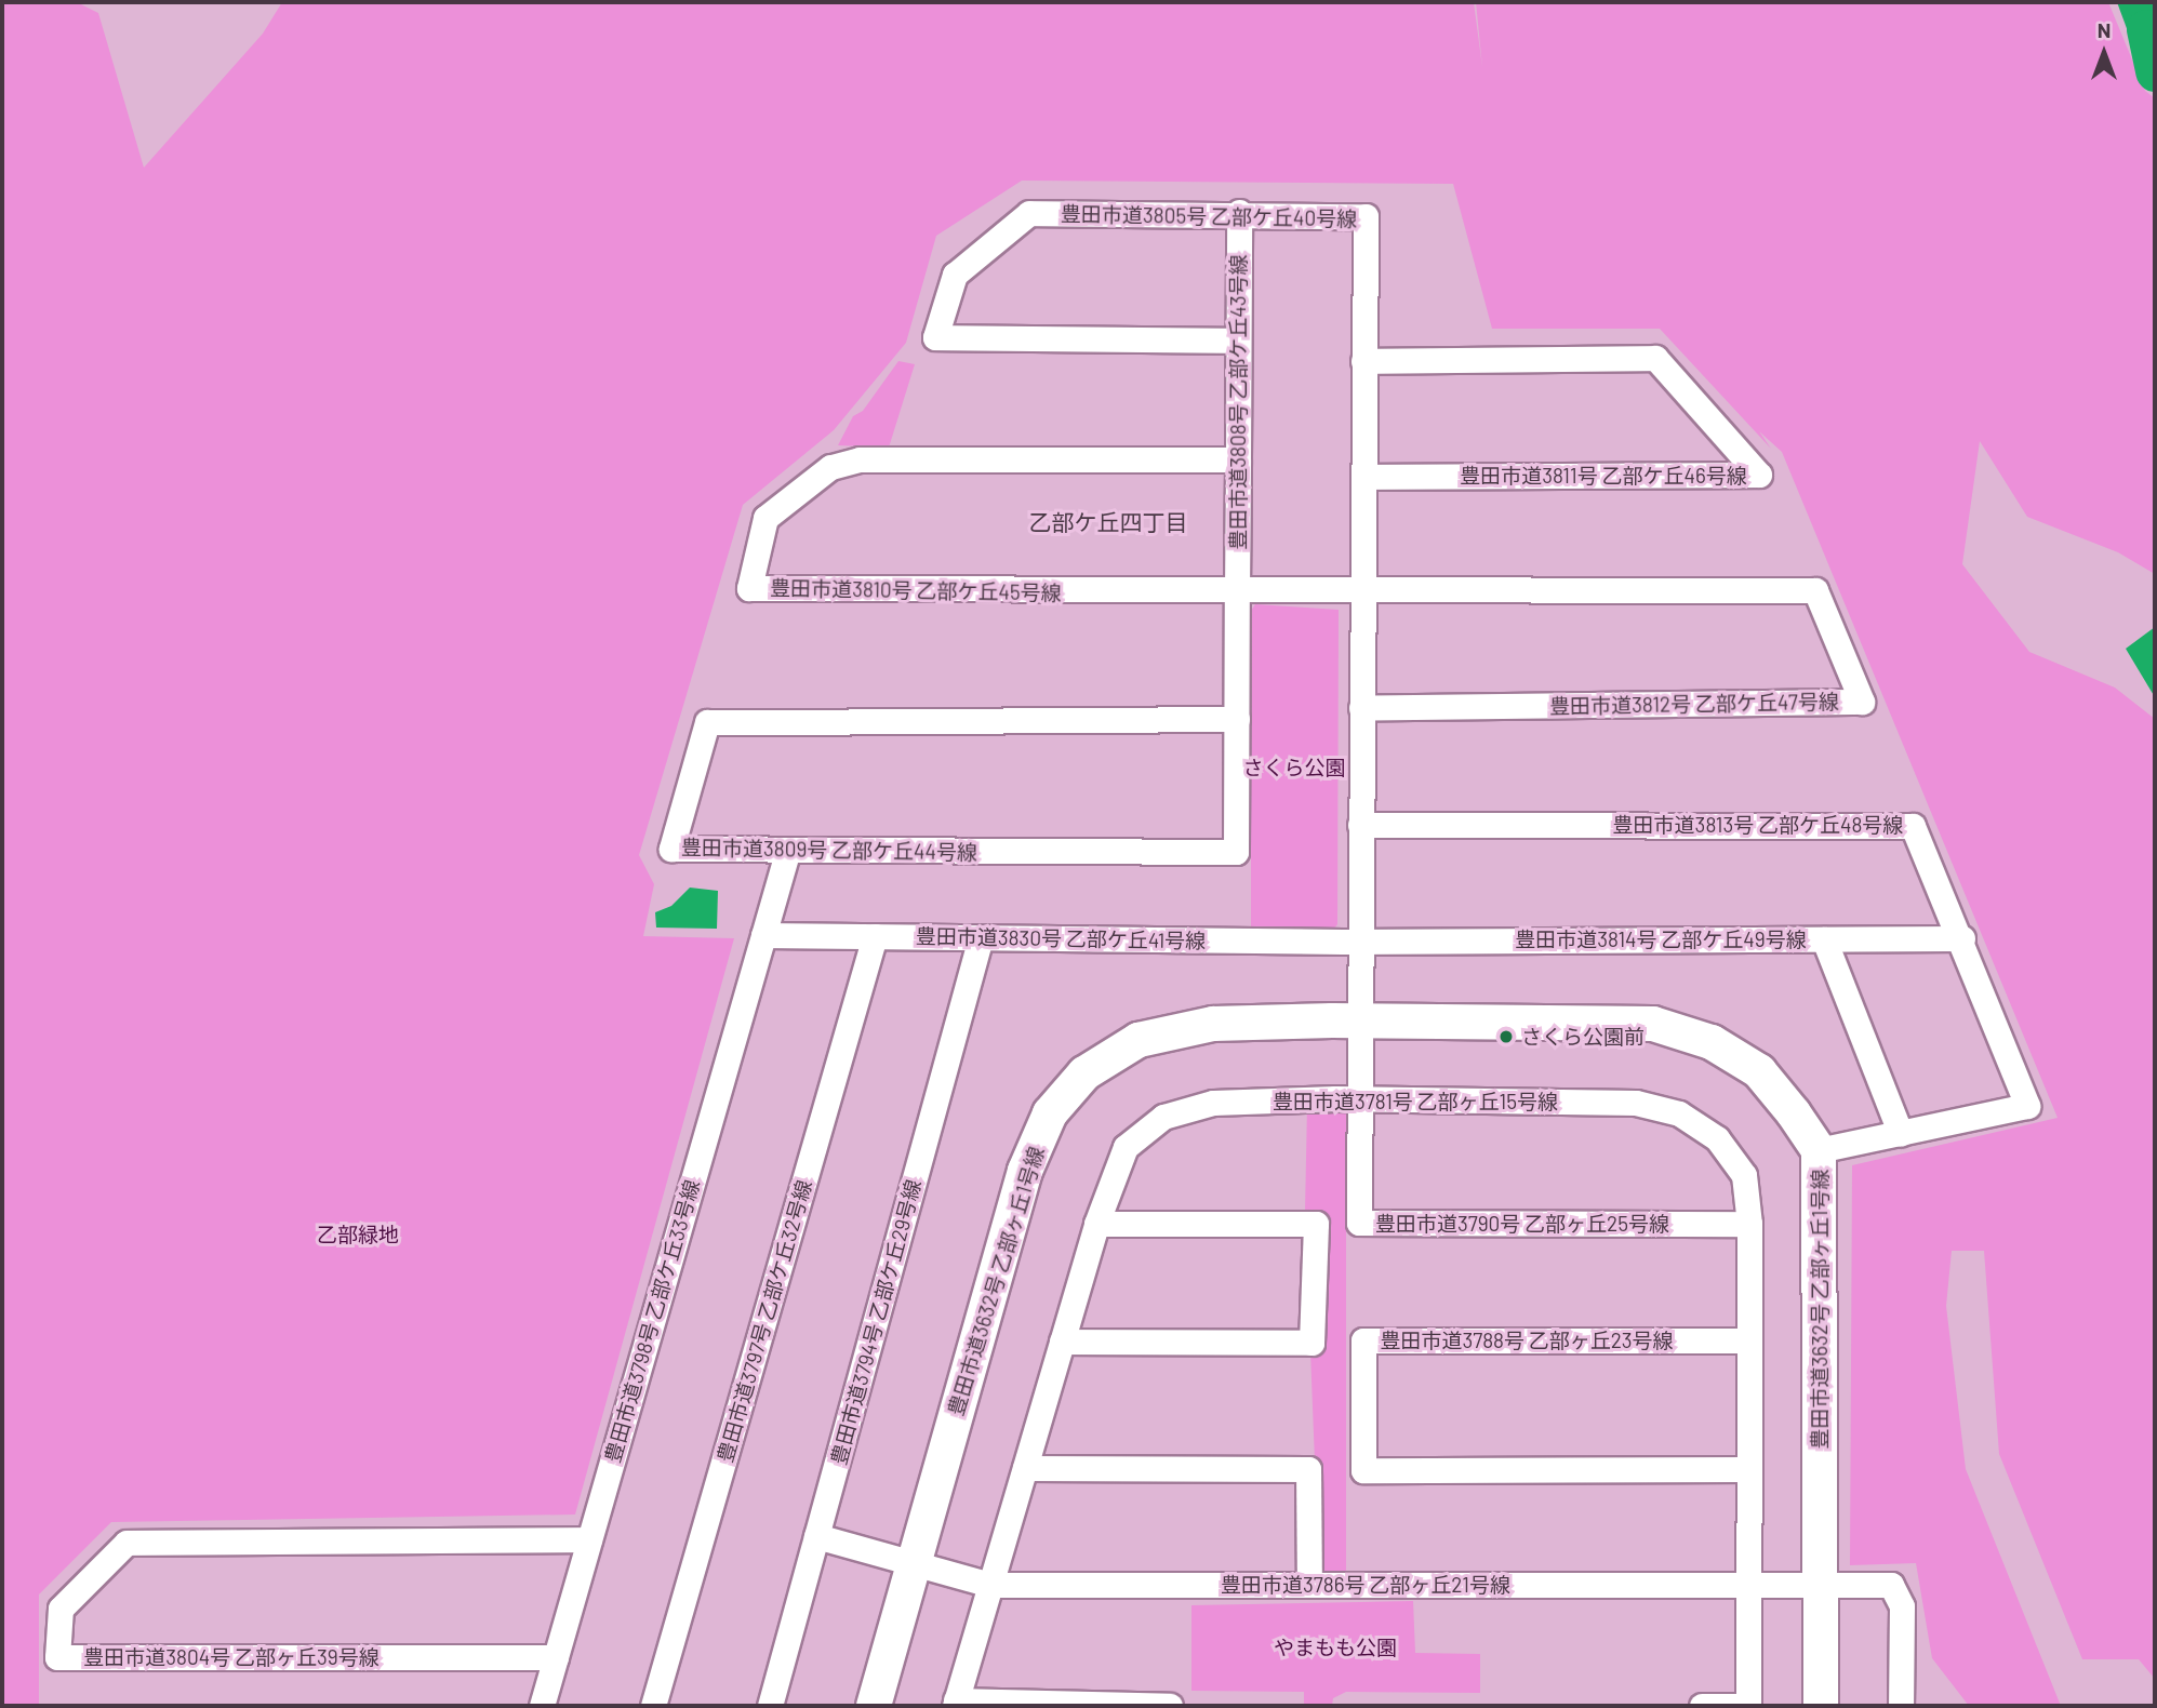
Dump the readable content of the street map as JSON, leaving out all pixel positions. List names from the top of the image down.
{
  "streets": {
    "street": [
      "豊田市道3805号 乙部ケ丘40号線",
      "豊田市道3808号 乙部ケ丘43号線",
      "豊田市道3811号 乙部ケ丘46号線",
      "豊田市道3810号 乙部ケ丘45号線",
      "豊田市道3812号 乙部ケ丘47号線",
      "豊田市道3813号 乙部ケ丘48号線",
      "豊田市道3809号 乙部ケ丘44号線",
      "豊田市道3830号 乙部ケ丘41号線",
      "豊田市道3814号 乙部ケ丘49号線",
      "豊田市道3781号 乙部ヶ丘15号線",
      "豊田市道3790号 乙部ヶ丘25号線",
      "豊田市道3632号 乙部ヶ丘1号線",
      "豊田市道3798号 乙部ケ丘33号線",
      "豊田市道3797号 乙部ケ丘32号線",
      "豊田市道3794号 乙部ケ丘29号線",
      "豊田市道3788号 乙部ヶ丘23号線",
      "豊田市道3786号 乙部ヶ丘21号線",
      "豊田市道3804号 乙部ヶ丘39号線"
    ]
  },
  "crossings": [
    ["豊田市道3805号 乙部ケ丘40号線", "豊田市道3808号 乙部ケ丘43号線"],
    ["豊田市道3805号 乙部ケ丘40号線", "豊田市道3811号 乙部ケ丘46号線"],
    ["豊田市道3805号 乙部ケ丘40号線", "豊田市道3812号 乙部ケ丘47号線"],
    ["豊田市道3805号 乙部ケ丘40号線", "豊田市道3813号 乙部ケ丘48号線"],
    ["豊田市道3805号 乙部ケ丘40号線", "豊田市道3830号 乙部ケ丘41号線"],
    ["豊田市道3805号 乙部ケ丘40号線", "豊田市道3814号 乙部ケ丘49号線"],
    ["豊田市道3805号 乙部ケ丘40号線", "豊田市道3790号 乙部ヶ丘25号線"],
    ["豊田市道3805号 乙部ケ丘40号線", "豊田市道3632号 乙部ヶ丘1号線"],
    ["豊田市道3808号 乙部ケ丘43号線", "豊田市道3810号 乙部ケ丘45号線"],
    ["豊田市道3808号 乙部ケ丘43号線", "豊田市道3809号 乙部ケ丘44号線"],
    ["豊田市道3813号 乙部ケ丘48号線", "豊田市道3814号 乙部ケ丘49号線"],
    ["豊田市道3813号 乙部ケ丘48号線", "豊田市道3632号 乙部ヶ丘1号線"],
    ["豊田市道3809号 乙部ケ丘44号線", "豊田市道3798号 乙部ケ丘33号線"],
    ["豊田市道3830号 乙部ケ丘41号線", "豊田市道3814号 乙部ケ丘49号線"],
    ["豊田市道3830号 乙部ケ丘41号線", "豊田市道3798号 乙部ケ丘33号線"],
    ["豊田市道3830号 乙部ケ丘41号線", "豊田市道3797号 乙部ケ丘32号線"],
    ["豊田市道3830号 乙部ケ丘41号線", "豊田市道3794号 乙部ケ丘29号線"],
    ["豊田市道3781号 乙部ヶ丘15号線", "豊田市道3790号 乙部ヶ丘25号線"],
    ["豊田市道3781号 乙部ヶ丘15号線", "豊田市道3788号 乙部ヶ丘23号線"],
    ["豊田市道3781号 乙部ヶ丘15号線", "豊田市道3786号 乙部ヶ丘21号線"],
    ["豊田市道3790号 乙部ヶ丘25号線", "豊田市道3632号 乙部ヶ丘1号線"],
    ["豊田市道3632号 乙部ヶ丘1号線", "豊田市道3786号 乙部ヶ丘21号線"],
    ["豊田市道3798号 乙部ケ丘33号線", "豊田市道3804号 乙部ヶ丘39号線"],
    ["豊田市道3794号 乙部ケ丘29号線", "豊田市道3786号 乙部ヶ丘21号線"]
  ],
  "districts": ["乙部ケ丘四丁目"],
  "parks": ["さくら公園", "乙部緑地", "やまもも公園"],
  "places": ["さくら公園前"],
  "north": "top"
}
